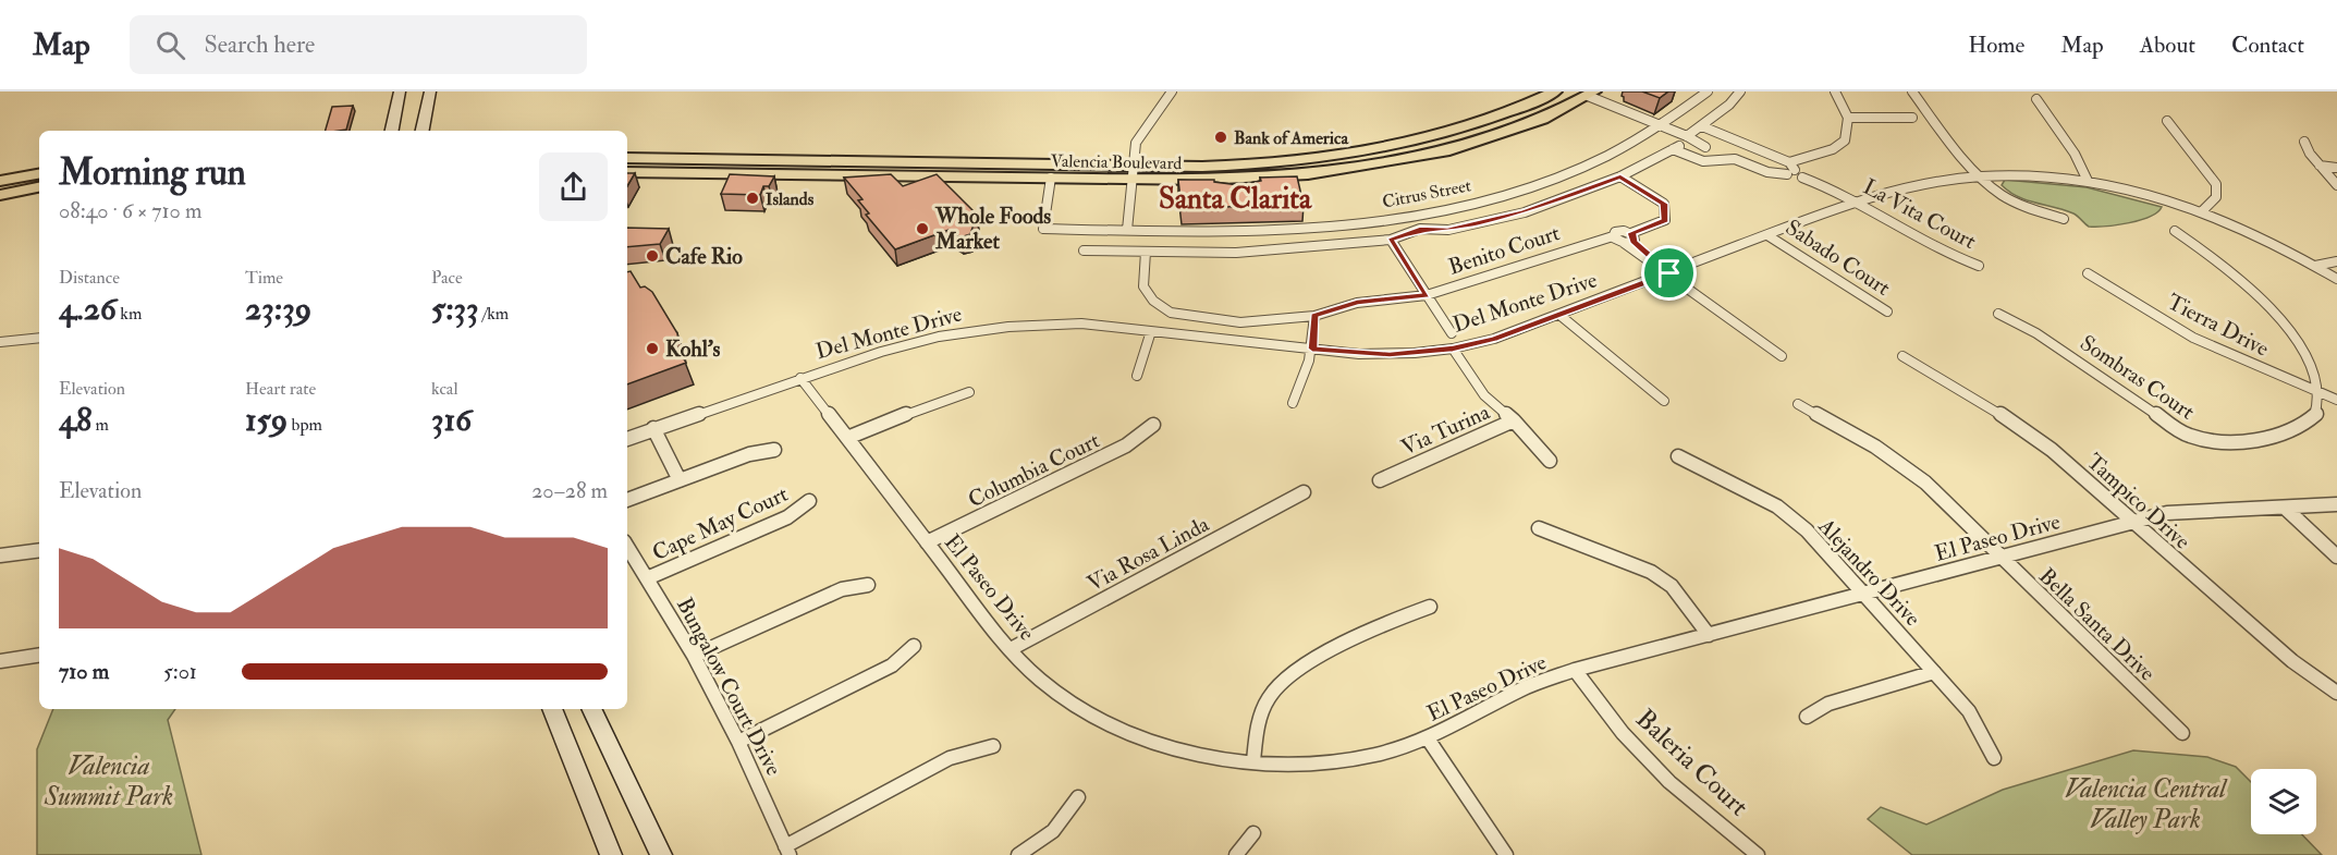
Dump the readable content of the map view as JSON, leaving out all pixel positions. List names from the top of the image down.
{
  "streets": {
    "main road": ["Valencia Boulevard"],
    "street": [
      "Citrus Street",
      "La Vita Court",
      "Benito Court",
      "Sabado Court",
      "Del Monte Drive",
      "Tierra Drive",
      "Sombras Court",
      "Via Turina",
      "Columbia Court",
      "Tampico Drive",
      "Cape May Court",
      "El Paseo Drive",
      "Via Rosa Linda",
      "Alejandro Drive",
      "Bella Santa Drive",
      "Bungalow Court Drive",
      "Baleria Court"
    ]
  },
  "crossings": [
    ["Valencia Boulevard", "Citrus Street"],
    ["La Vita Court", "Benito Court"],
    ["La Vita Court", "Del Monte Drive"],
    ["Sabado Court", "Del Monte Drive"],
    ["Del Monte Drive", "El Paseo Drive"],
    ["Tierra Drive", "Sombras Court"],
    ["Columbia Court", "El Paseo Drive"],
    ["Tampico Drive", "El Paseo Drive"],
    ["Cape May Court", "Bungalow Court Drive"],
    ["El Paseo Drive", "Via Rosa Linda"],
    ["El Paseo Drive", "Alejandro Drive"],
    ["El Paseo Drive", "Bella Santa Drive"],
    ["El Paseo Drive", "Baleria Court"]
  ],
  "districts": ["Santa Clarita"],
  "parks": ["Valencia Summit Park", "Valencia Central Valley Park"],
  "places": [
    "Bank of America",
    "Islands",
    "Whole Foods Market",
    "Cafe Rio",
    "Kohl's"
  ],
  "page": {
    "header": "Map",
    "search": "Search here",
    "nav": [
      "Home",
      "Map",
      "About",
      "Contact"
    ],
    "heading": ["Morning run", "08:40 · 6 × 710 m"],
    "stats": [
      ["Distance", "4.26 km"],
      ["Time", "23:39"],
      ["Pace", "5:33 /km"],
      ["Elevation", "48 m"],
      ["Heart rate", "159 bpm"],
      ["kcal", "316"]
    ],
    "chart": ["Elevation", "20–28 m"],
    "list": [
      {
        "name": "710 m",
        "note": "5:01"
      }
    ]
  }
}
